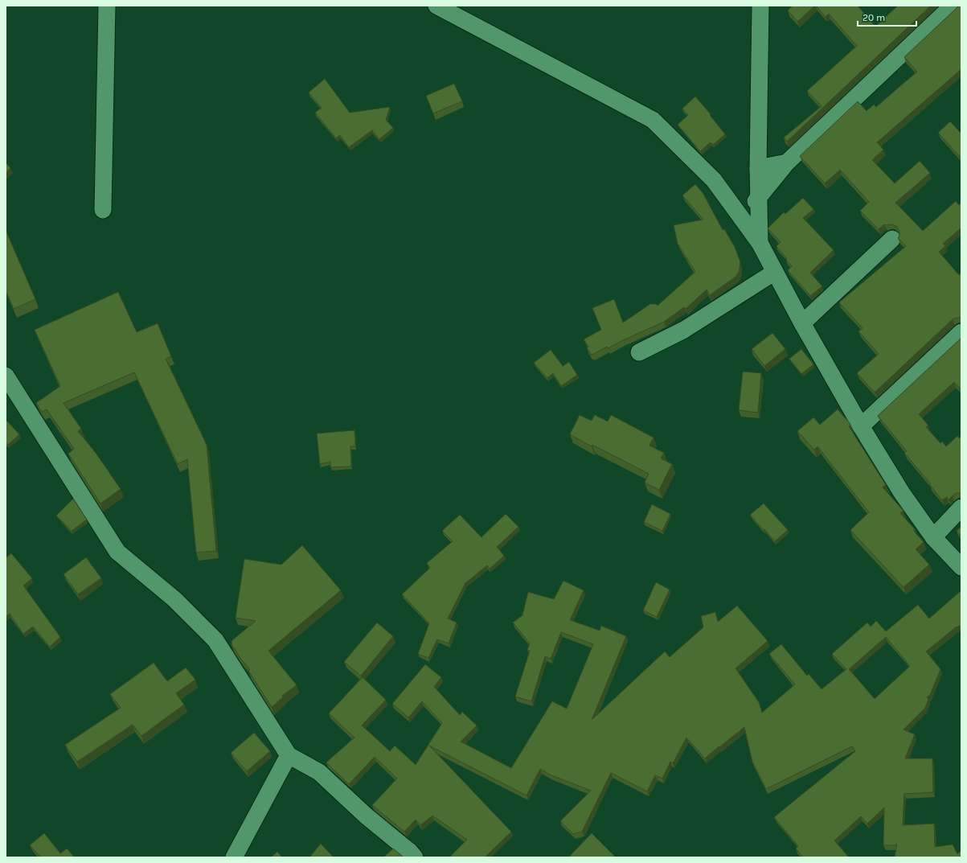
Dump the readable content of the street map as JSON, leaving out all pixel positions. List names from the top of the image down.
{
  "scale_bar": "20 m"
}
